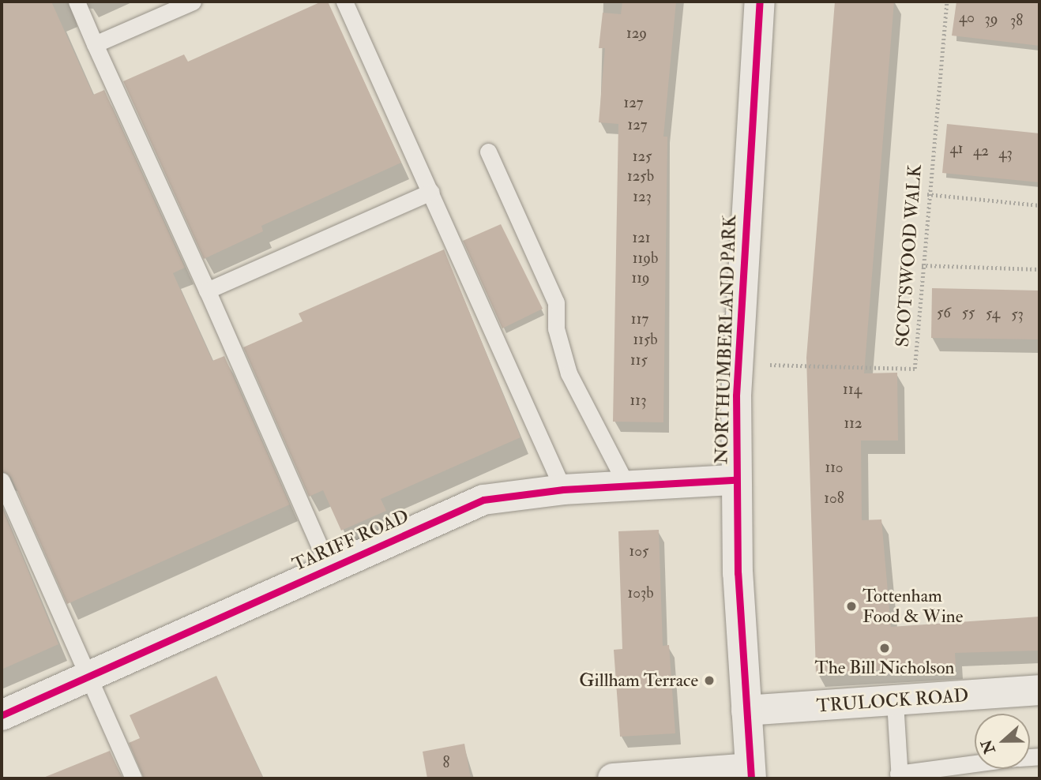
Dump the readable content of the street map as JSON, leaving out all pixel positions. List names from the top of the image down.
{
  "streets": {
    "street": ["NORTHUMBERLAND PARK", "TARIFF ROAD", "TRULOCK ROAD"],
    "path": ["SCOTSWOOD WALK"]
  },
  "crossings": [
    ["SCOTSWOOD WALK", "NORTHUMBERLAND PARK"],
    ["NORTHUMBERLAND PARK", "TARIFF ROAD"],
    ["NORTHUMBERLAND PARK", "TRULOCK ROAD"]
  ],
  "places": ["Tottenham Food & Wine", "The Bill Nicholson", "Gillham Terrace"],
  "house_numbers": [
    "40",
    "39",
    "38",
    "129",
    "127",
    "127",
    "41",
    "42",
    "43",
    "125",
    "125b",
    "123",
    "121",
    "119b",
    "119",
    "56",
    "55",
    "54",
    "53",
    "117",
    "115b",
    "115",
    "114",
    "113",
    "112",
    "110",
    "108",
    "105",
    "103b",
    "8"
  ],
  "north": "left"
}
